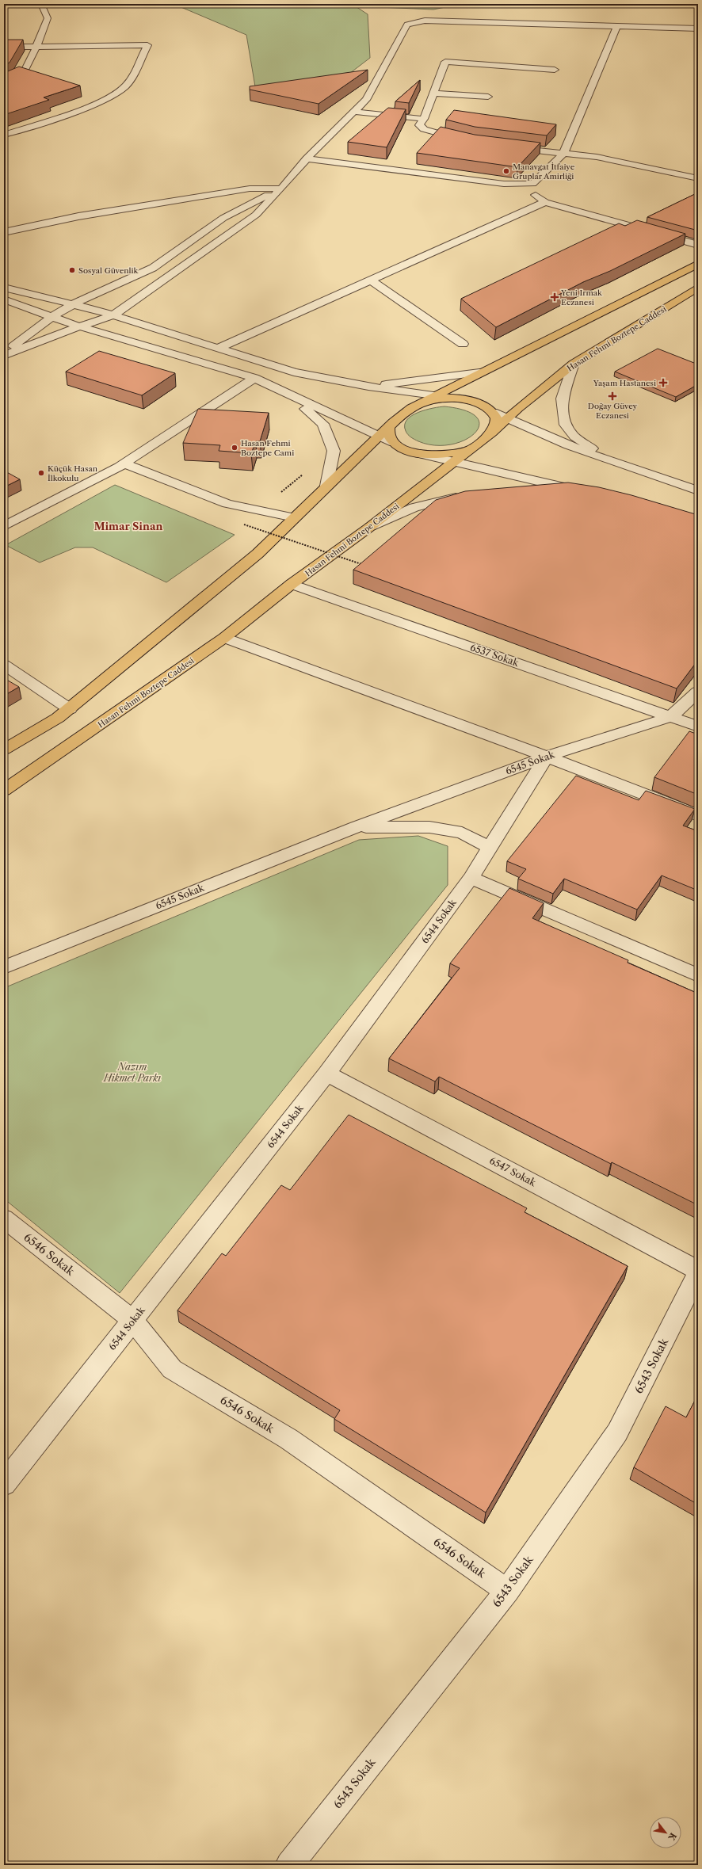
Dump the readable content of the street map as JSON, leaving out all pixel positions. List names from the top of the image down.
{
  "streets": {
    "main road": ["Hasan Fehmi Boztepe Caddesi"],
    "street": [
      "6537 Sokak",
      "6545 Sokak",
      "6544 Sokak",
      "6547 Sokak",
      "6546 Sokak",
      "6543 Sokak"
    ]
  },
  "crossings": [
    ["Hasan Fehmi Boztepe Caddesi", "6537 Sokak"],
    ["6537 Sokak", "6545 Sokak"],
    ["6545 Sokak", "6544 Sokak"],
    ["6544 Sokak", "6547 Sokak"],
    ["6544 Sokak", "6546 Sokak"],
    ["6546 Sokak", "6543 Sokak"]
  ],
  "districts": ["Mimar Sinan"],
  "parks": ["Nazım Hikmet Parkı"],
  "places": {
    "other": [
      "Manavgat İtfaiye Gruplar Amirliği",
      "Sosyal Güvenlik",
      "Hasan Fehmi Boztepe Cami",
      "Küçük Hasan İlkokulu"
    ],
    "health": ["Yeni Irmak Eczanesi", "Yaşam Hastanesi", "Doğay Güvey Eczanesi"]
  },
  "north": "bottom right"
}
